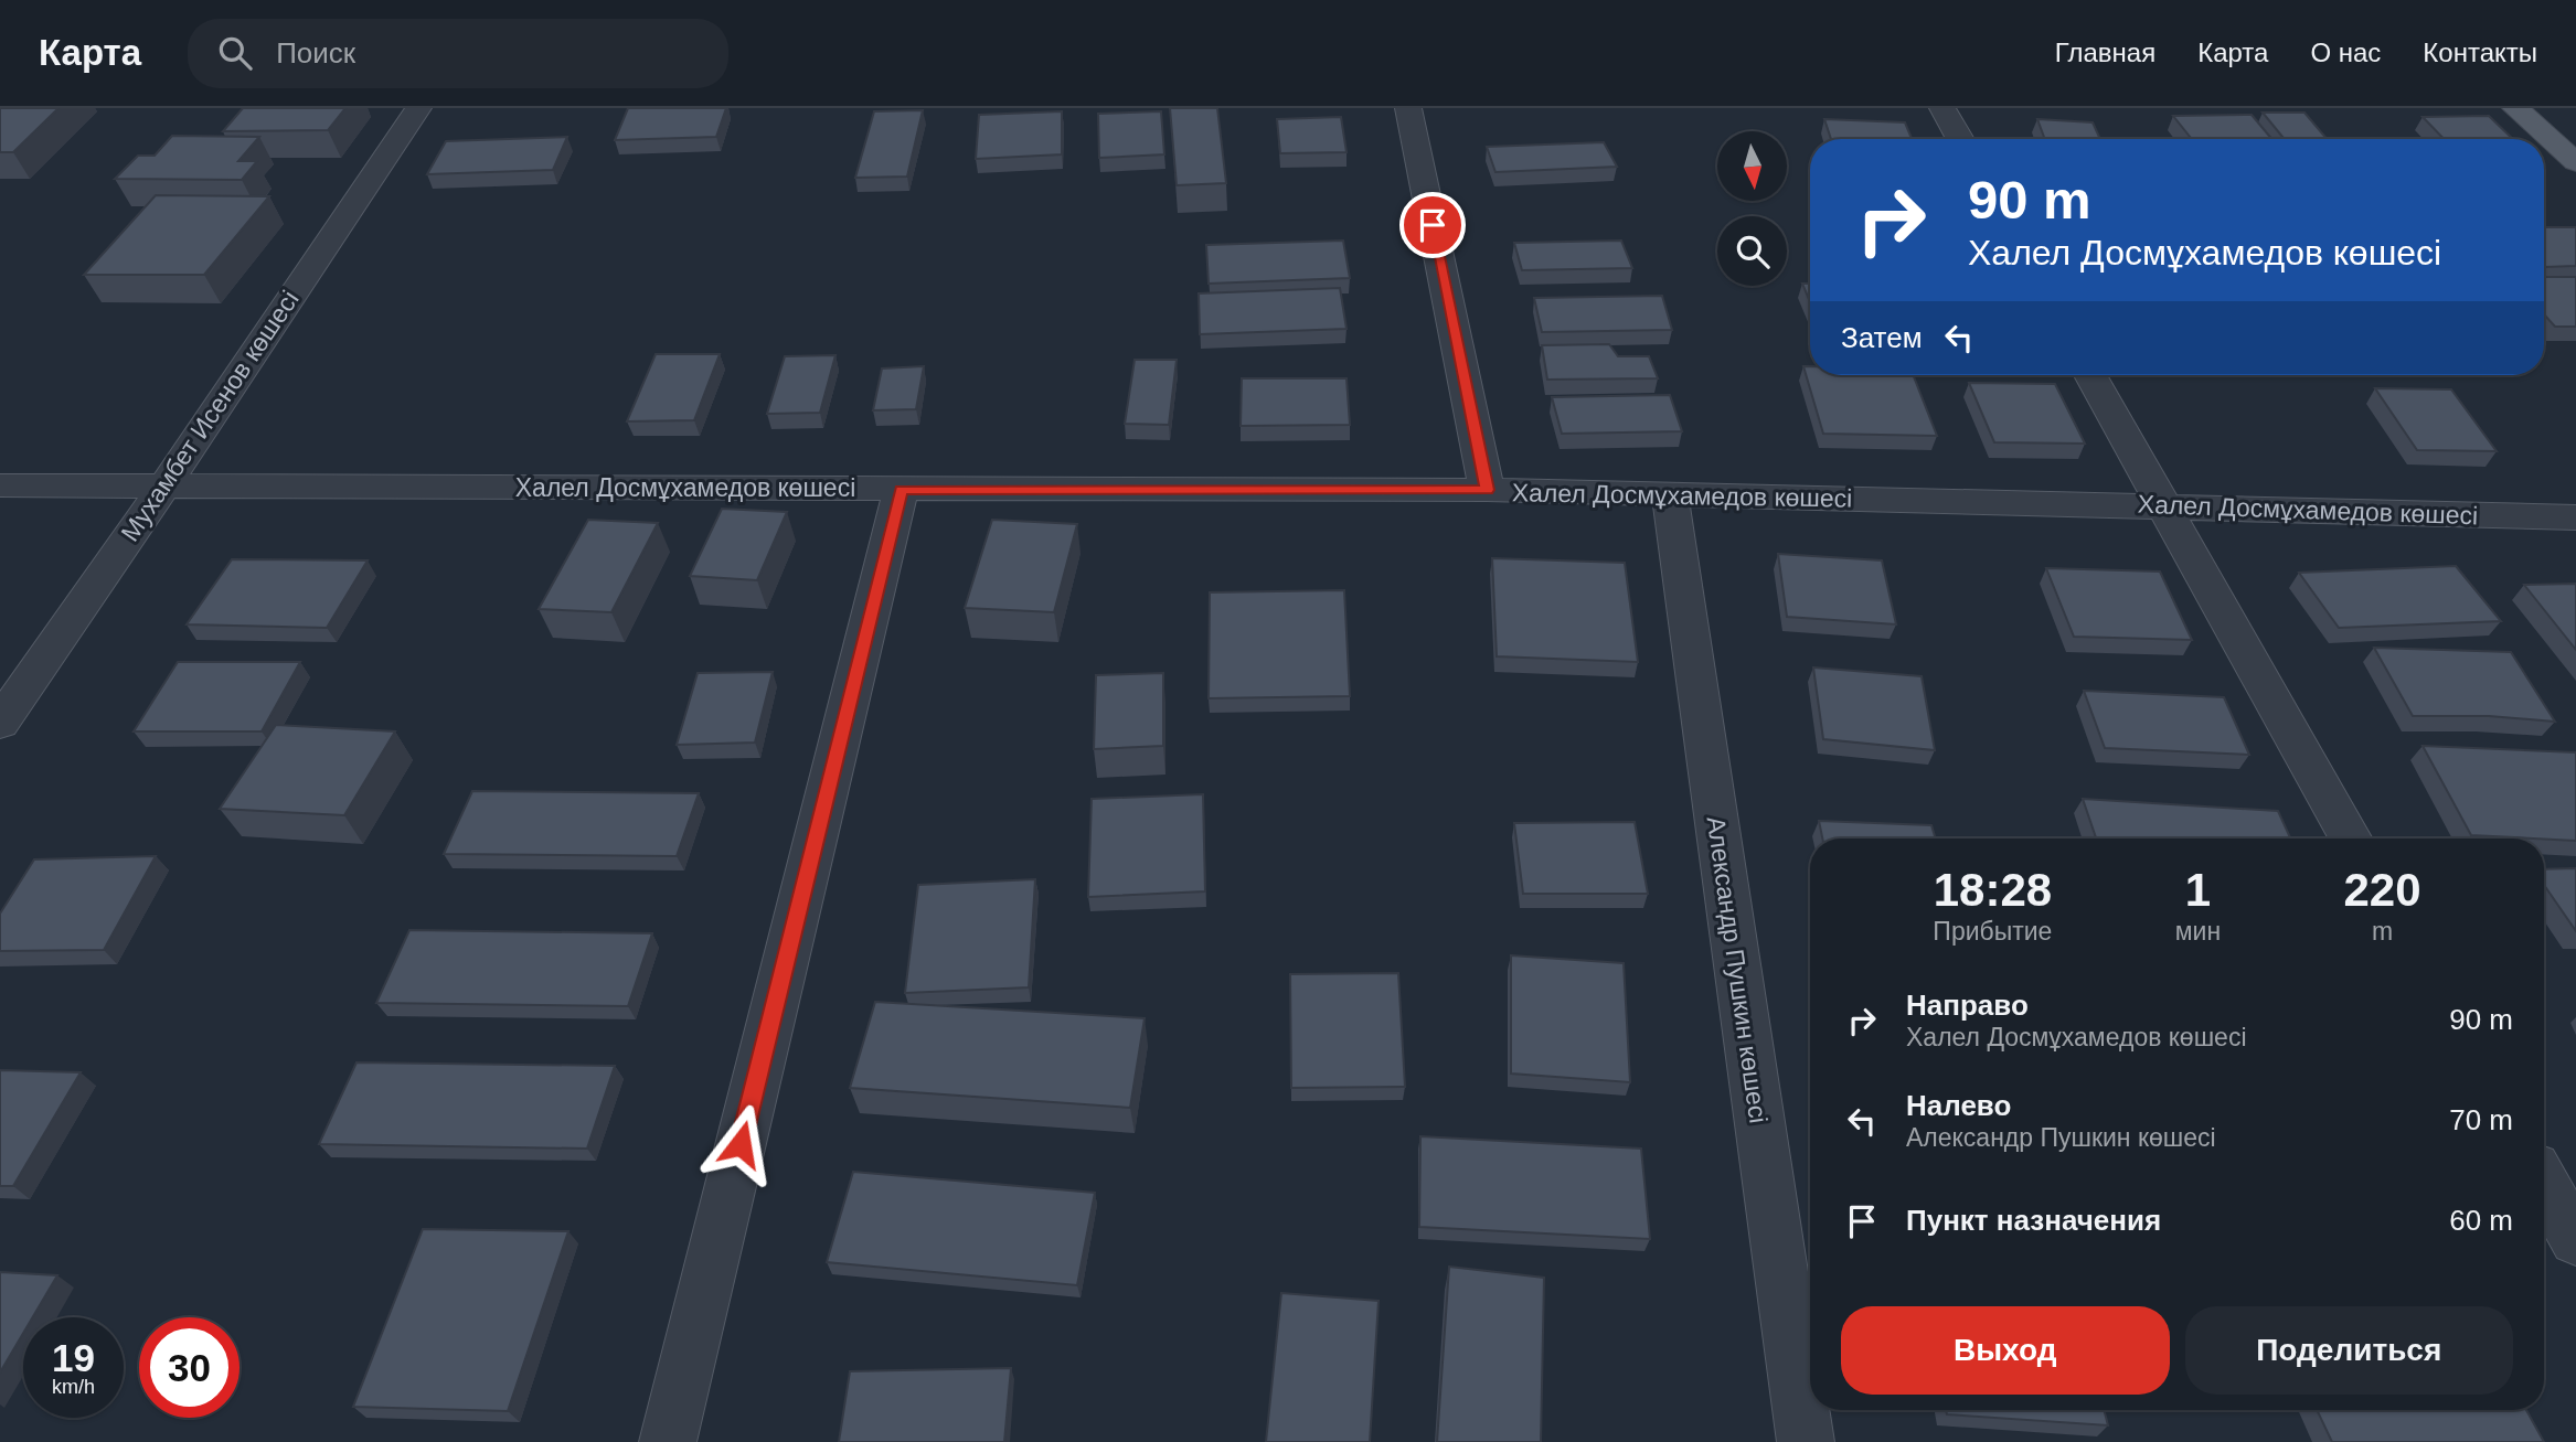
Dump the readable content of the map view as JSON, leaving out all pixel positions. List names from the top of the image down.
{
  "streets": {
    "street": ["Мухамбет Исенов көшесі", "Халел Досмұхамедов көшесі", "Александр Пушкин көшесі"]
  },
  "crossings": [
    ["Мухамбет Исенов көшесі", "Халел Досмұхамедов көшесі"],
    ["Халел Досмұхамедов көшесі", "Александр Пушкин көшесі"]
  ],
  "north": "bottom",
  "page": {
    "header": "Карта",
    "search": "Поиск",
    "nav": [
      "Главная",
      "Карта",
      "О нас",
      "Контакты"
    ],
    "turn": ["90 m", "Халел Досмұхамедов көшесі"],
    "then": "Затем",
    "eta": [
      "18:28",
      "Прибытие",
      "1",
      "мин",
      "220",
      "m"
    ],
    "list": [
      {
        "name": "Направо",
        "note": "Халел Досмұхамедов көшесі",
        "value": "90 m"
      },
      {
        "name": "Налево",
        "note": "Александр Пушкин көшесі",
        "value": "70 m"
      },
      {
        "name": "Пункт назначения",
        "value": "60 m"
      }
    ],
    "buttons": ["Выход", "Поделиться"],
    "speed": "19 km/h",
    "limit": "30"
  }
}
